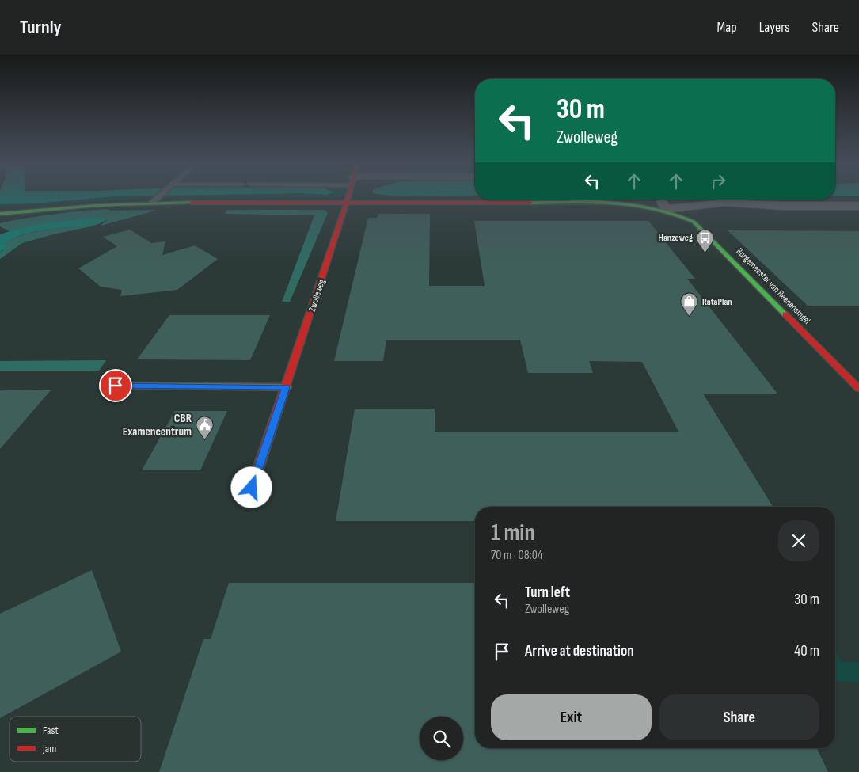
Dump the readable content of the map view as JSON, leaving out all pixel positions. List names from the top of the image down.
{
  "streets": {
    "street": ["Burgemeester van Reenensingel", "Zwolleweg"]
  },
  "places": {
    "bus stop": ["Hanzeweg"],
    "shop": ["RataPlan"],
    "public building": ["CBR Examencentrum"]
  },
  "legend": ["Fast", "Jam"],
  "page": {
    "header": "Turnly",
    "nav": ["Map", "Layers", "Share"],
    "turn": ["30 m", "Zwolleweg"],
    "heading": ["1 min", "70 m · 08:04"],
    "list": [
      {
        "name": "Turn left",
        "note": "Zwolleweg",
        "value": "30 m"
      },
      {
        "name": "Arrive at destination",
        "value": "40 m"
      }
    ],
    "buttons": ["Exit", "Share"]
  }
}
